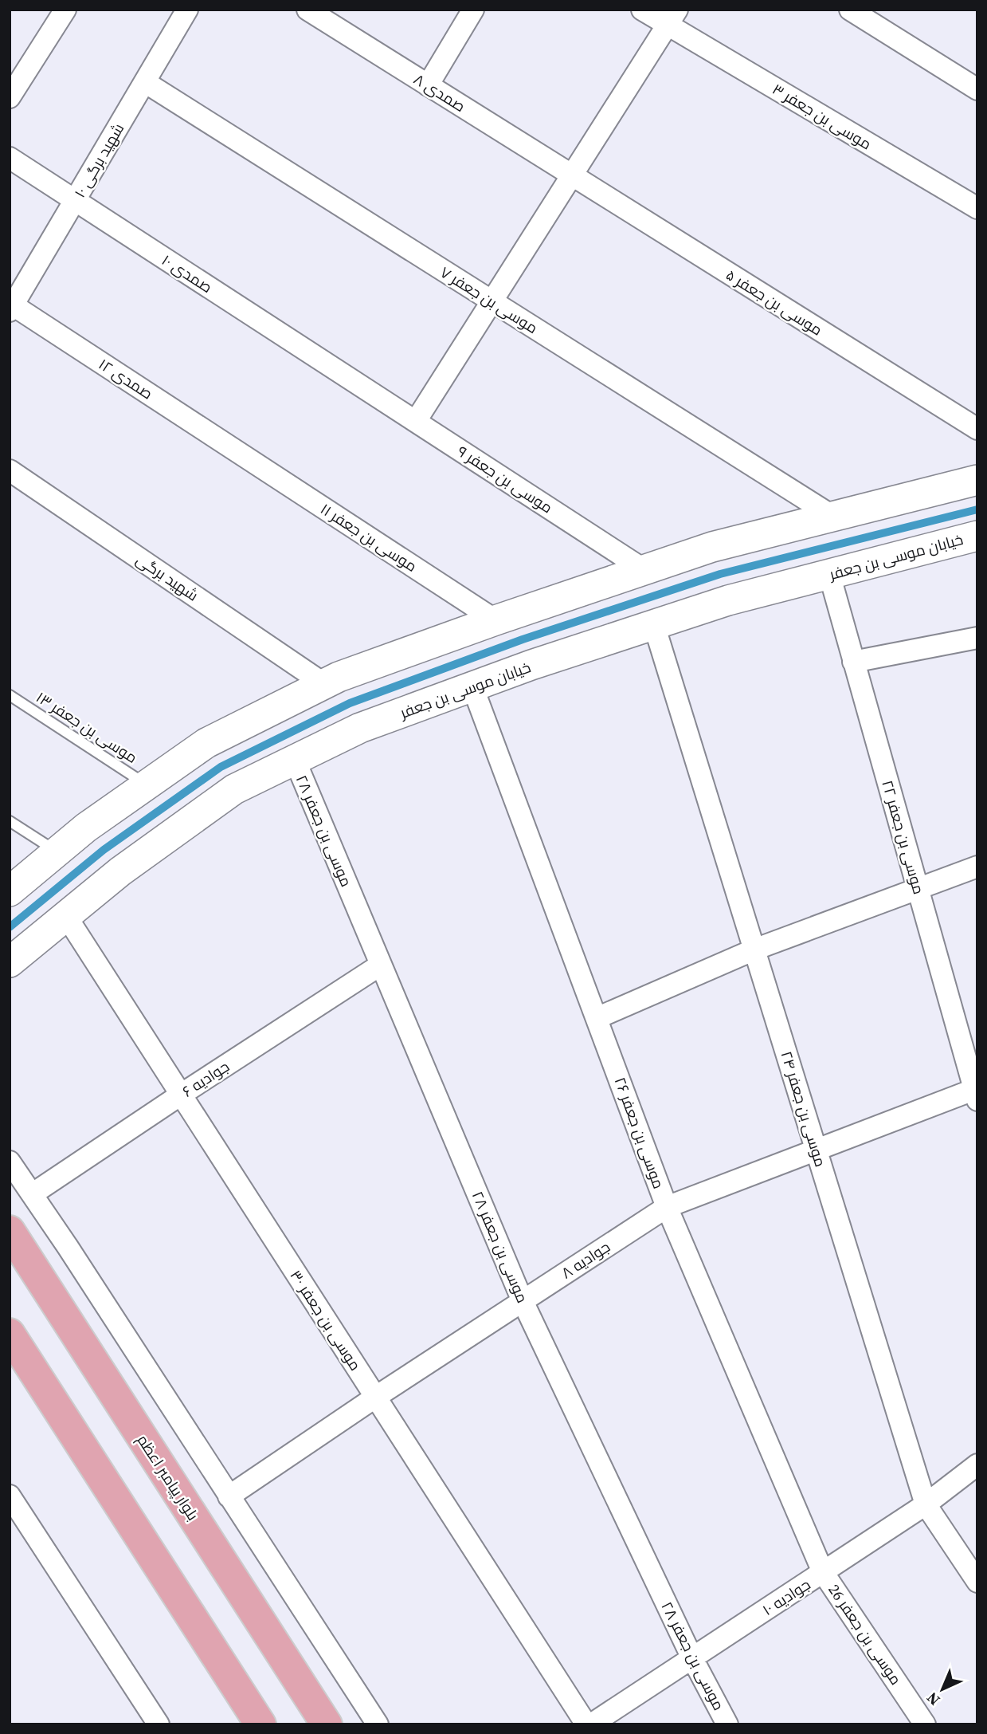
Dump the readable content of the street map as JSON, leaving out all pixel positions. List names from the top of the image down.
{
  "streets": {
    "main road": ["خیابان موسی بن جعفر", "بلوار پیامبر اعظم"],
    "street": [
      "صمدی ۸",
      "موسی بن جعفر ۳",
      "شهید برگی ۱۰",
      "صمدی ۱۰",
      "موسی بن جعفر ۷",
      "موسی بن جعفر ۵",
      "صمدی ۱۲",
      "موسی بن جعفر ۹",
      "موسی بن جعفر ۱۱",
      "شهید برگی",
      "موسی بن جعفر ۲۸",
      "موسی بن جعفر ۲۲",
      "جوادیه ۶",
      "موسی بن جعفر ۲۴",
      "موسی بن جعفر ۲۶",
      "جوادیه ۸",
      "موسی بن جعفر ۳۰",
      "جوادیه ۱۰",
      "موسی بن جعفر 26"
    ],
    "lane": ["موسی بن جعفر ۱۳"]
  },
  "crossings": [
    ["صمدی ۸", "موسی بن جعفر ۵"],
    ["شهید برگی ۱۰", "صمدی ۱۰"],
    ["شهید برگی ۱۰", "موسی بن جعفر ۷"],
    ["شهید برگی ۱۰", "صمدی ۱۲"],
    ["صمدی ۱۰", "موسی بن جعفر ۹"],
    ["صمدی ۱۲", "موسی بن جعفر ۱۱"],
    ["خیابان موسی بن جعفر", "موسی بن جعفر ۲۸"],
    ["خیابان موسی بن جعفر", "موسی بن جعفر ۲۲"],
    ["خیابان موسی بن جعفر", "موسی بن جعفر ۲۴"],
    ["خیابان موسی بن جعفر", "موسی بن جعفر ۲۶"],
    ["خیابان موسی بن جعفر", "موسی بن جعفر ۳۰"],
    ["موسی بن جعفر ۲۸", "جوادیه ۶"],
    ["موسی بن جعفر ۲۸", "جوادیه ۸"],
    ["موسی بن جعفر ۲۸", "جوادیه ۱۰"],
    ["موسی بن جعفر ۲۲", "جوادیه ۸"],
    ["جوادیه ۶", "موسی بن جعفر ۳۰"],
    ["موسی بن جعفر ۲۴", "جوادیه ۸"],
    ["موسی بن جعفر ۲۴", "جوادیه ۱۰"],
    ["موسی بن جعفر ۲۶", "جوادیه ۸"],
    ["موسی بن جعفر ۲۶", "جوادیه ۱۰"],
    ["موسی بن جعفر ۲۶", "موسی بن جعفر 26"],
    ["جوادیه ۸", "موسی بن جعفر ۳۰"],
    ["جوادیه ۱۰", "موسی بن جعفر 26"]
  ],
  "north": "bottom left"
}
